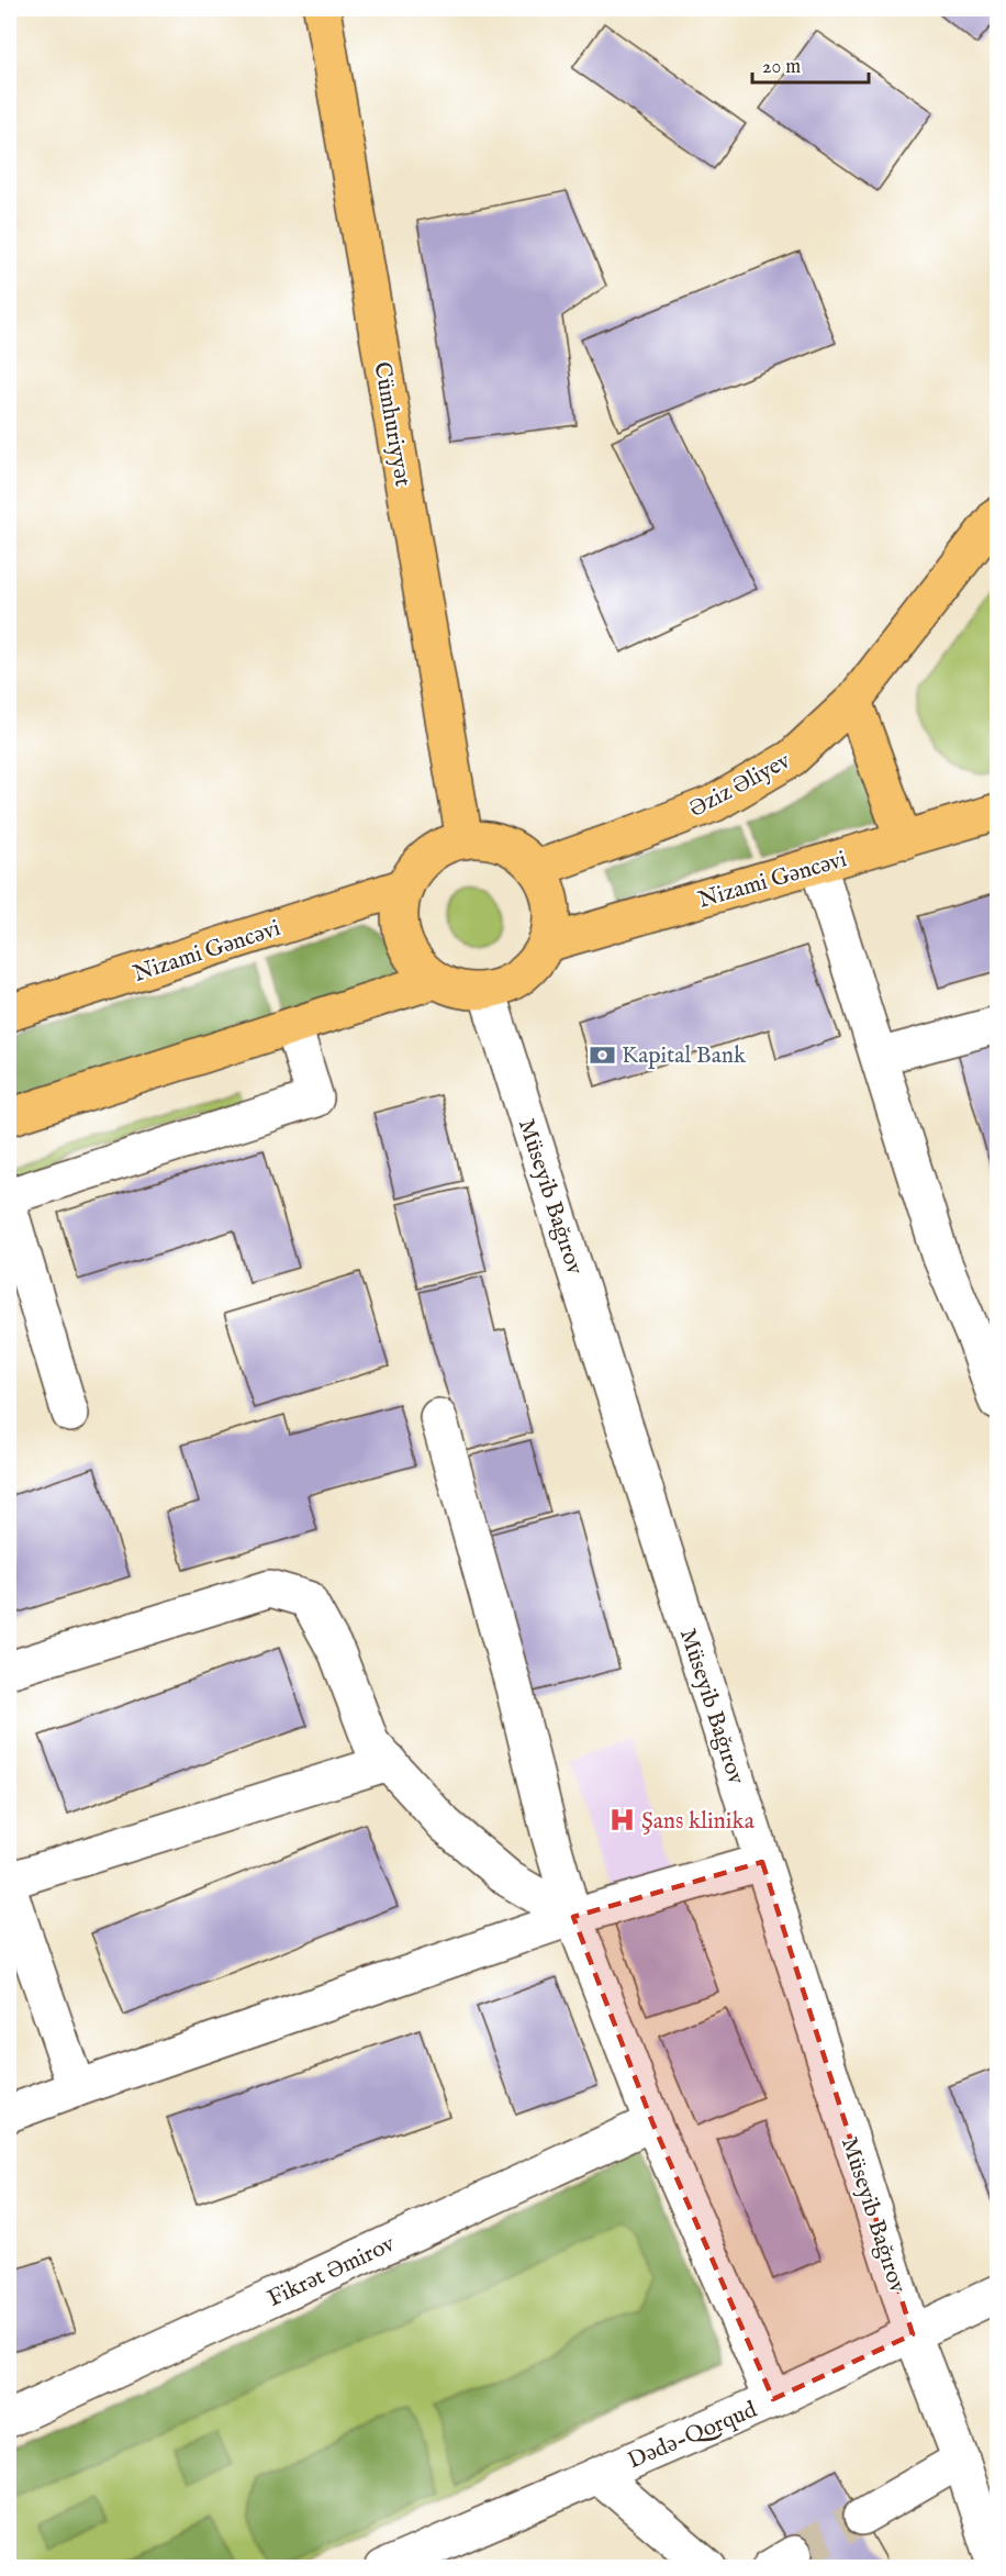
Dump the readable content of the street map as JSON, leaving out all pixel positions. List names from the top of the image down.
{
  "streets": {
    "main road": ["Cümhuriyyət", "Əziz Əliyev", "Nizami Gəncəvi"],
    "street": ["Müseyib Bağırov", "Fikrət Əmirov", "Dədə-Qorqud"]
  },
  "crossings": [
    ["Cümhuriyyət", "Əziz Əliyev"],
    ["Cümhuriyyət", "Nizami Gəncəvi"],
    ["Cümhuriyyət", "Müseyib Bağırov"],
    ["Əziz Əliyev", "Nizami Gəncəvi"],
    ["Əziz Əliyev", "Müseyib Bağırov"],
    ["Nizami Gəncəvi", "Müseyib Bağırov"],
    ["Müseyib Bağırov", "Dədə-Qorqud"]
  ],
  "places": {
    "bank": ["Kapital Bank"],
    "hospital": ["Şans klinika"]
  },
  "scale_bar": "20 m"
}
